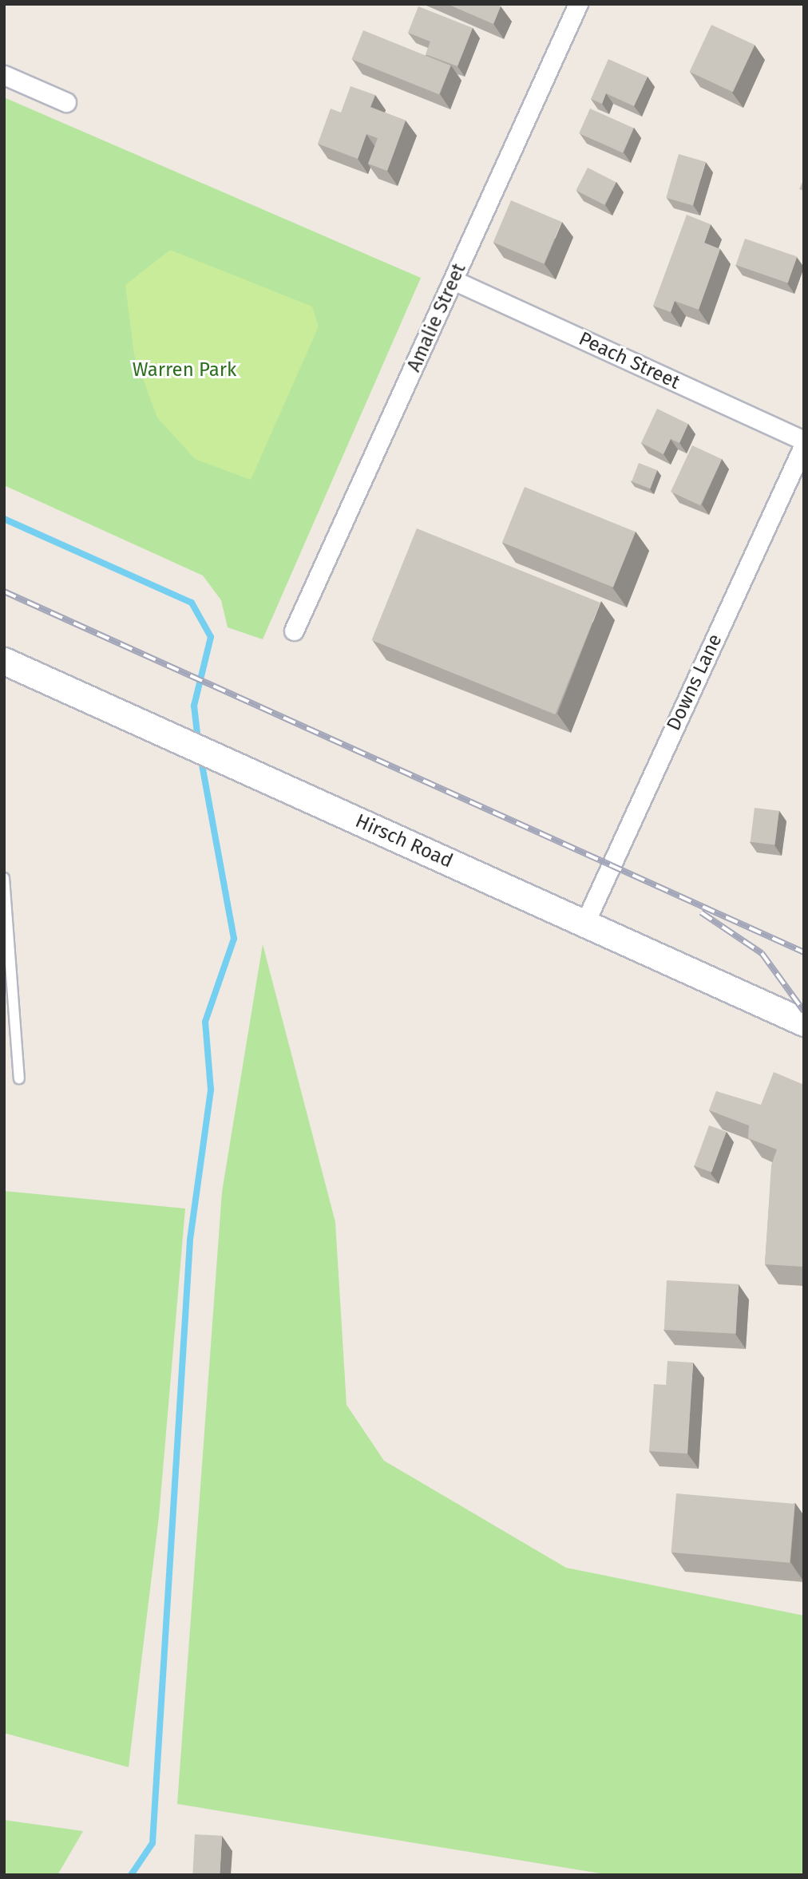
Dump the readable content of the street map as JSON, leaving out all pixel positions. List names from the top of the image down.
{
  "streets": {
    "main road": ["Hirsch Road"],
    "street": ["Amalie Street", "Peach Street", "Downs Lane"]
  },
  "crossings": [
    ["Amalie Street", "Peach Street"],
    ["Peach Street", "Downs Lane"],
    ["Downs Lane", "Hirsch Road"]
  ],
  "parks": ["Warren Park"]
}
